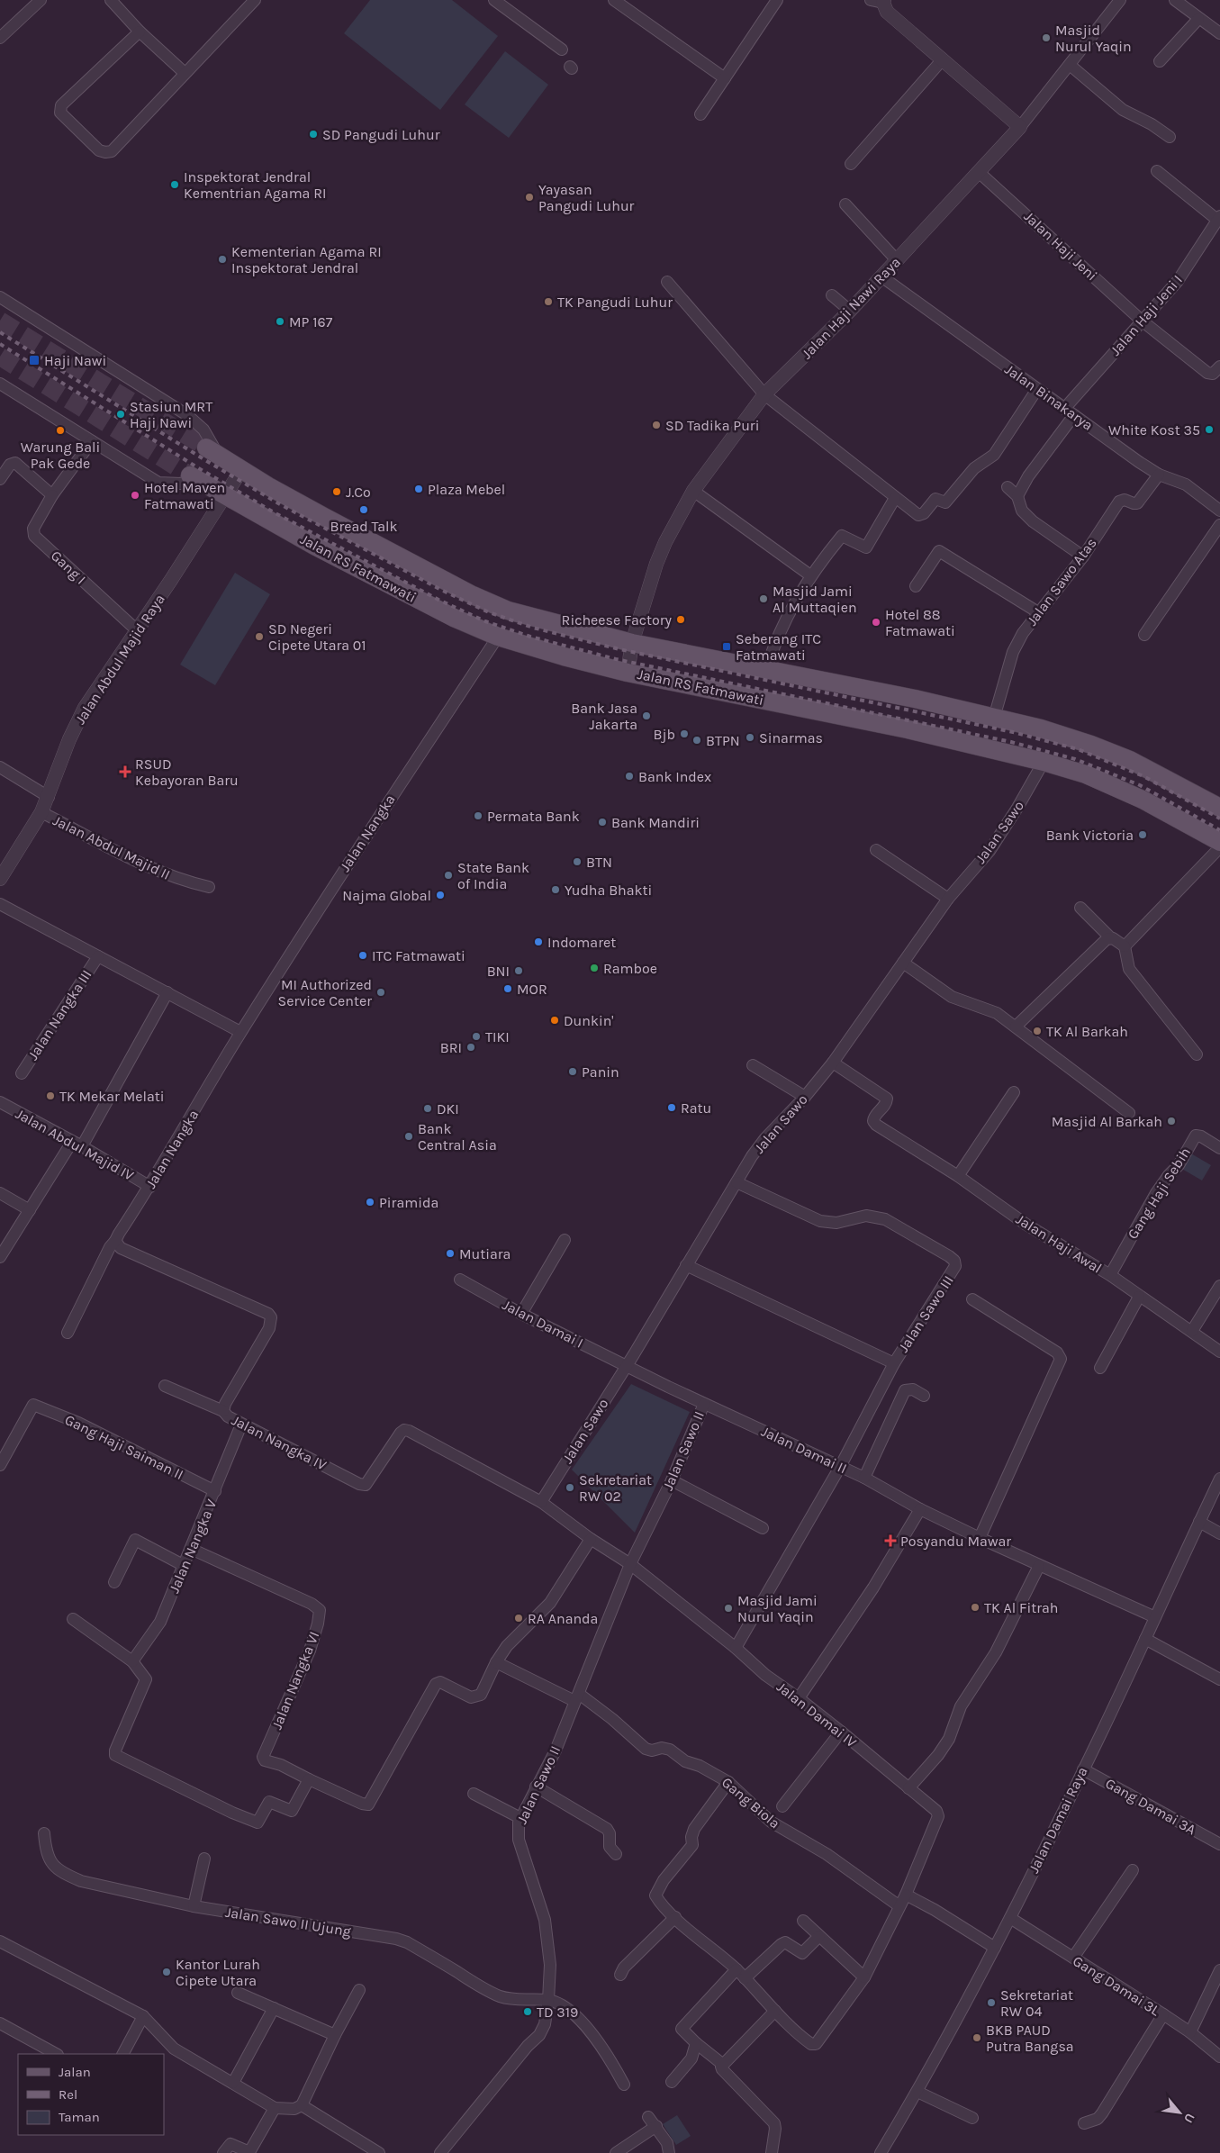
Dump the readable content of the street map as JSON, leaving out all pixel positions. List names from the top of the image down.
{
  "streets": {
    "main road": ["Jalan RS Fatmawati"],
    "street": [
      "Jalan Haji Jeni",
      "Jalan Haji Nawi Raya",
      "Jalan Haji Jeni I",
      "Jalan Binakarya",
      "Gang I",
      "Jalan Sawo Atas",
      "Jalan Abdul Majid Raya",
      "Jalan Sawo",
      "Jalan Nangka",
      "Jalan Abdul Majid II",
      "Jalan Nangka III",
      "Jalan Abdul Majid IV",
      "Gang Haji Sebih",
      "Jalan Haji Awal",
      "Jalan Sawo III",
      "Jalan Damai I",
      "Jalan Nangka IV",
      "Gang Haji Saiman II",
      "Jalan Damai II",
      "Jalan Sawo II",
      "Jalan Nangka V",
      "Jalan Nangka VI",
      "Jalan Damai IV",
      "Gang Biola",
      "Gang Damai 3A",
      "Jalan Damai Raya",
      "Jalan Sawo II Ujung",
      "Gang Damai 3L"
    ]
  },
  "crossings": [
    ["Jalan Haji Jeni", "Jalan Haji Nawi Raya"],
    ["Jalan Haji Jeni", "Jalan Haji Jeni I"],
    ["Jalan Haji Nawi Raya", "Jalan Binakarya"],
    ["Jalan Haji Nawi Raya", "Jalan RS Fatmawati"],
    ["Jalan Haji Jeni I", "Jalan Binakarya"],
    ["Jalan Binakarya", "Jalan Sawo Atas"],
    ["Gang I", "Jalan RS Fatmawati"],
    ["Gang I", "Jalan Abdul Majid Raya"],
    ["Jalan RS Fatmawati", "Jalan Sawo Atas"],
    ["Jalan RS Fatmawati", "Jalan Abdul Majid Raya"],
    ["Jalan RS Fatmawati", "Jalan Sawo"],
    ["Jalan RS Fatmawati", "Jalan Nangka"],
    ["Jalan Abdul Majid Raya", "Jalan Abdul Majid II"],
    ["Jalan Sawo", "Jalan Haji Awal"],
    ["Jalan Sawo", "Jalan Sawo III"],
    ["Jalan Sawo", "Jalan Damai I"],
    ["Jalan Sawo", "Jalan Nangka IV"],
    ["Jalan Sawo", "Jalan Damai II"],
    ["Jalan Sawo", "Jalan Damai IV"],
    ["Jalan Nangka", "Jalan Abdul Majid IV"],
    ["Jalan Nangka", "Jalan Nangka IV"],
    ["Gang Haji Sebih", "Jalan Haji Awal"],
    ["Jalan Sawo III", "Jalan Damai II"],
    ["Jalan Sawo III", "Jalan Damai IV"],
    ["Jalan Damai I", "Jalan Damai II"],
    ["Jalan Nangka IV", "Jalan Nangka V"],
    ["Jalan Nangka IV", "Jalan Damai IV"],
    ["Gang Haji Saiman II", "Jalan Nangka V"],
    ["Jalan Damai II", "Jalan Sawo II"],
    ["Jalan Damai II", "Jalan Damai Raya"],
    ["Jalan Sawo II", "Jalan Damai IV"],
    ["Jalan Sawo II", "Gang Biola"],
    ["Jalan Sawo II", "Jalan Sawo II Ujung"],
    ["Jalan Nangka V", "Jalan Nangka VI"],
    ["Jalan Damai IV", "Gang Biola"],
    ["Gang Damai 3A", "Jalan Damai Raya"],
    ["Jalan Damai Raya", "Gang Damai 3L"]
  ],
  "places": {
    "other": [
      "Masjid Nurul Yaqin",
      "SD Pangudi Luhur",
      "Inspektorat Jendral Kementrian Agama RI",
      "Yayasan Pangudi Luhur",
      "Kementerian Agama RI Inspektorat Jendral",
      "TK Pangudi Luhur",
      "MP 167",
      "Stasiun MRT Haji Nawi",
      "SD Tadika Puri",
      "White Kost 35",
      "Warung Bali Pak Gede",
      "Plaza Mebel",
      "J.Co",
      "Hotel Maven Fatmawati",
      "Bread Talk",
      "Masjid Jami Al Muttaqien",
      "Richeese Factory",
      "Hotel 88 Fatmawati",
      "SD Negeri Cipete Utara 01",
      "Bank Jasa Jakarta",
      "Bjb",
      "Sinarmas",
      "BTPN",
      "Bank Index",
      "Permata Bank",
      "Bank Mandiri",
      "Bank Victoria",
      "BTN",
      "State Bank of India",
      "Yudha Bhakti",
      "Najma Global",
      "Indomaret",
      "ITC Fatmawati",
      "Ramboe",
      "BNI",
      "MOR",
      "MI Authorized Service Center",
      "Dunkin'",
      "TK Al Barkah",
      "TIKI",
      "BRI",
      "Panin",
      "TK Mekar Melati",
      "Ratu",
      "DKI",
      "Masjid Al Barkah",
      "Bank Central Asia",
      "Piramida",
      "Mutiara",
      "Sekretariat RW 02",
      "TK Al Fitrah",
      "Masjid Jami Nurul Yaqin",
      "RA Ananda",
      "Kantor Lurah Cipete Utara",
      "Sekretariat RW 04",
      "TD 319",
      "BKB PAUD Putra Bangsa"
    ],
    "transit": ["Haji Nawi", "Seberang ITC Fatmawati"],
    "health": ["RSUD Kebayoran Baru", "Posyandu Mawar"]
  },
  "legend": ["Jalan", "Rel", "Taman"],
  "north": "bottom right"
}
